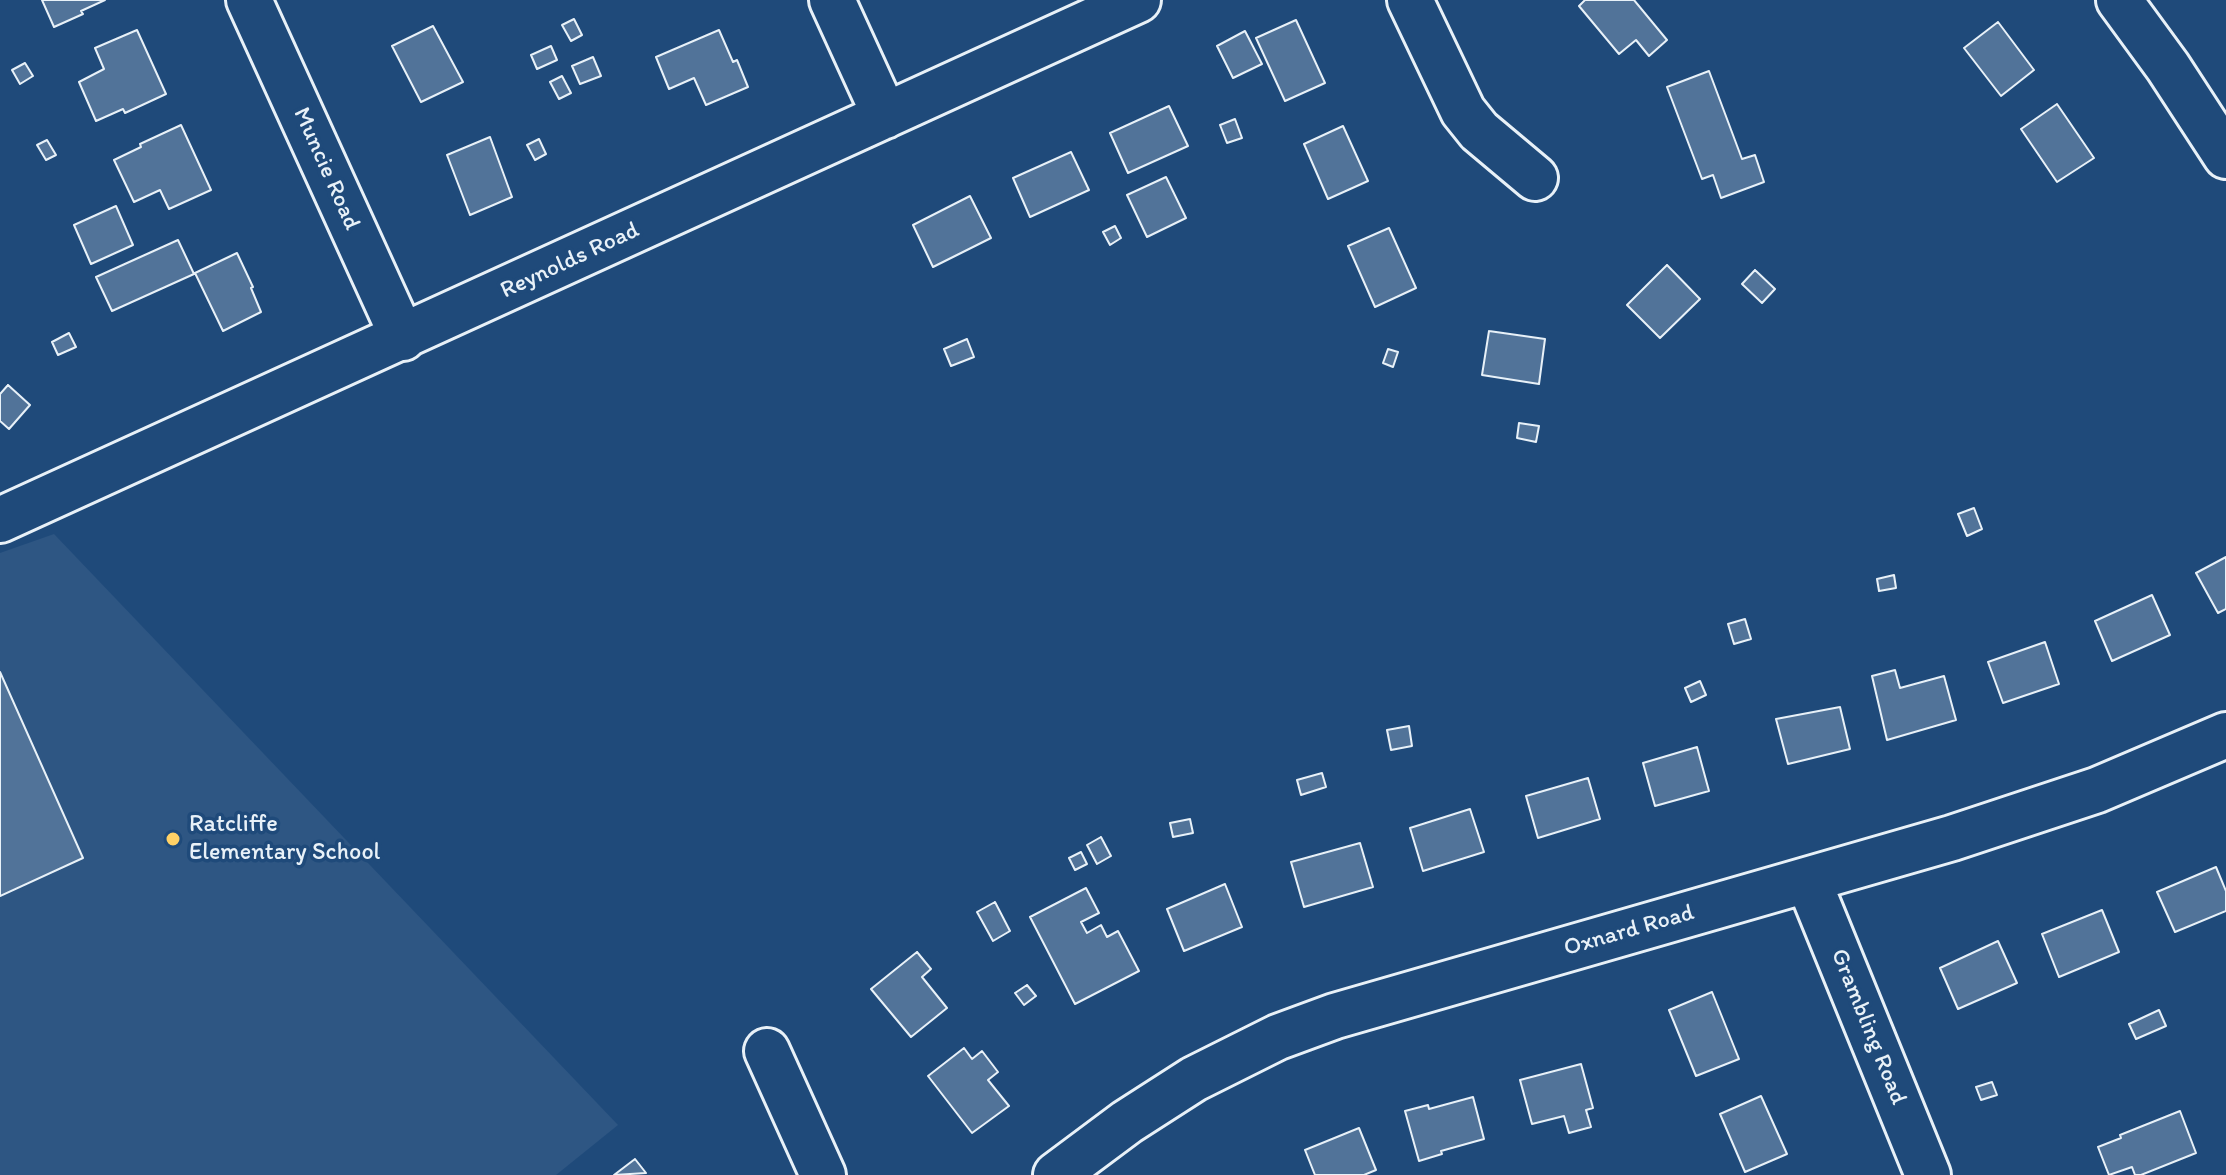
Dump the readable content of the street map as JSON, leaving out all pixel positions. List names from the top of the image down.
{
  "streets": {
    "street": [
      "Muncie Road",
      "Reynolds Road",
      "Oxnard Road",
      "Grambling Road"
    ]
  },
  "crossings": [
    ["Muncie Road", "Reynolds Road"],
    ["Oxnard Road", "Grambling Road"]
  ],
  "places": ["Ratcliffe Elementary School"]
}
